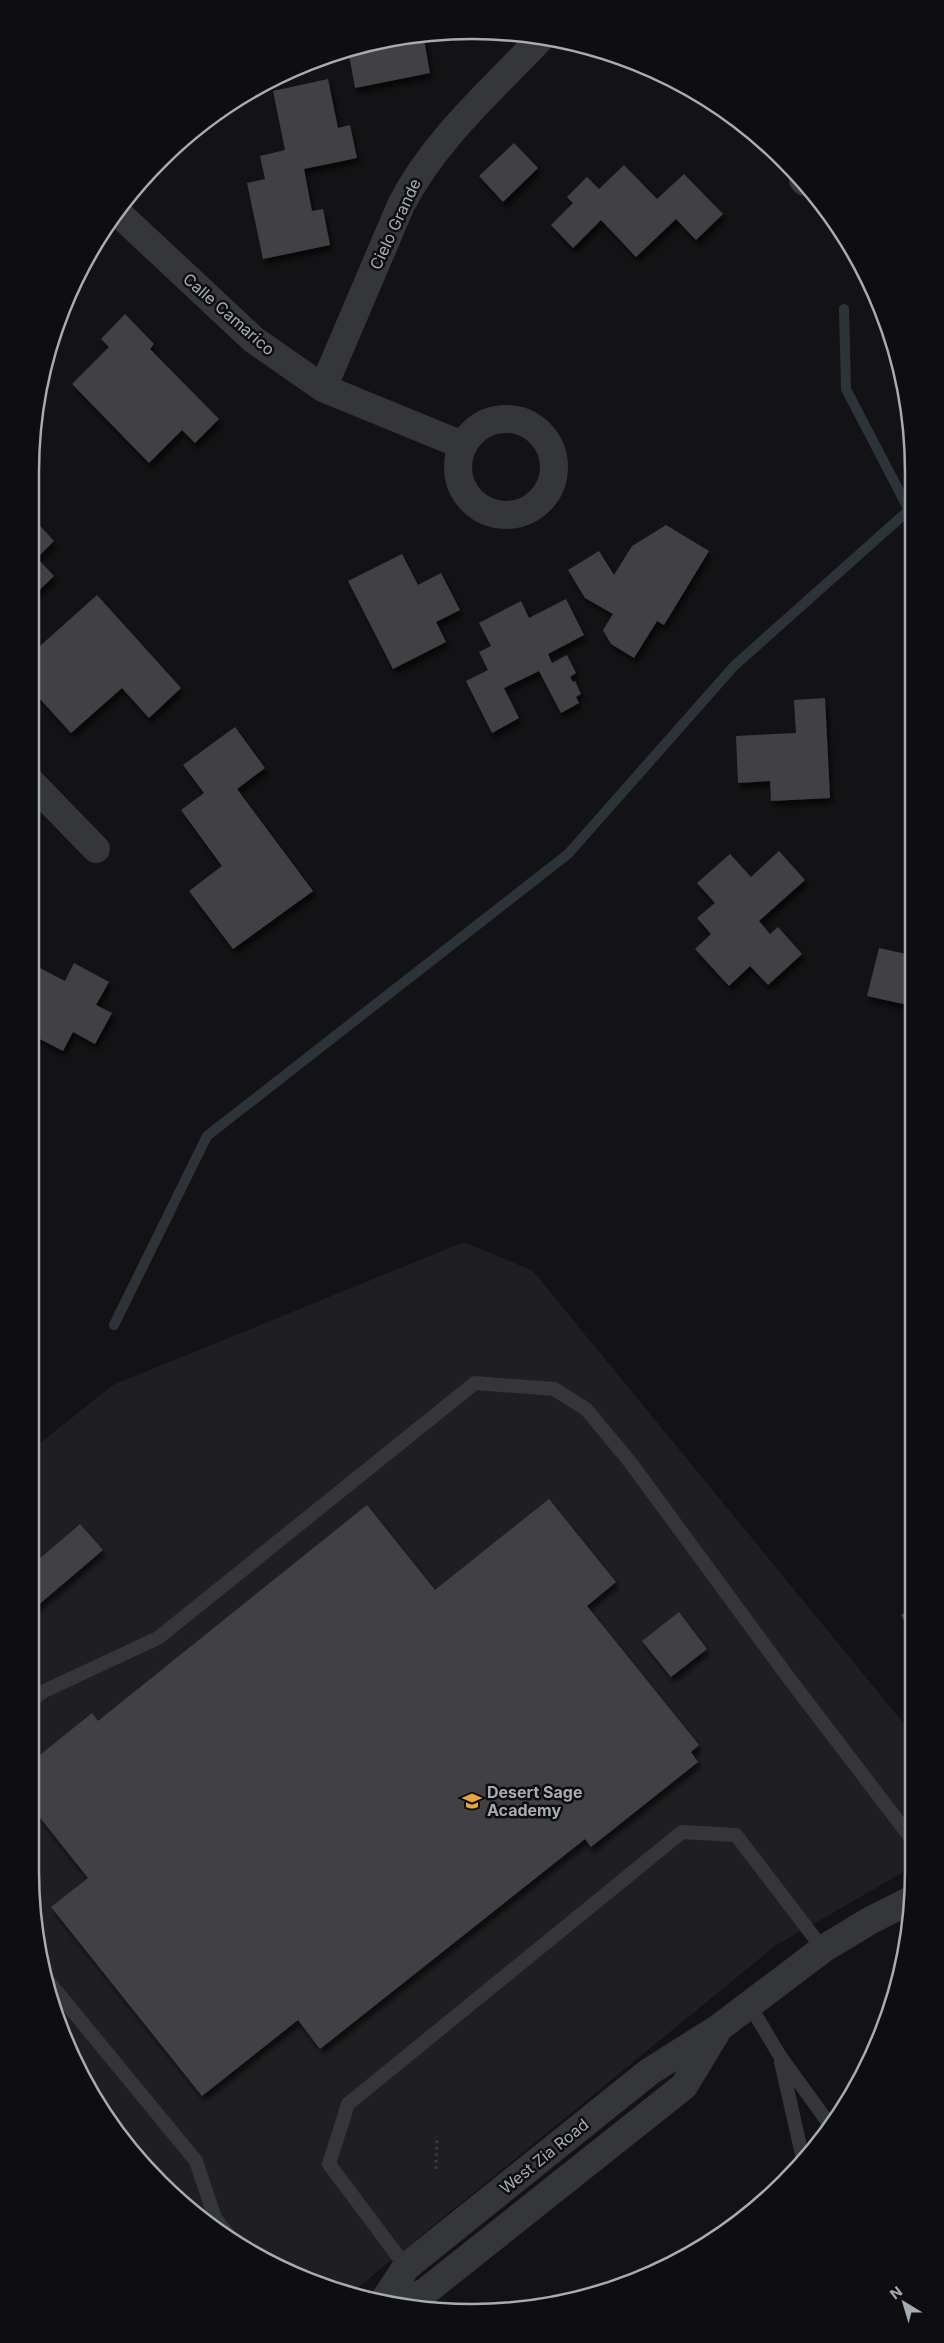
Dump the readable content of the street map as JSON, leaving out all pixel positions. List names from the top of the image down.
{
  "streets": {
    "street": ["Cielo Grande", "Calle Camarico", "West Zia Road"]
  },
  "crossings": [
    ["Cielo Grande", "Calle Camarico"]
  ],
  "places": {
    "school or university": ["Desert Sage Academy"]
  },
  "north": "top left"
}
